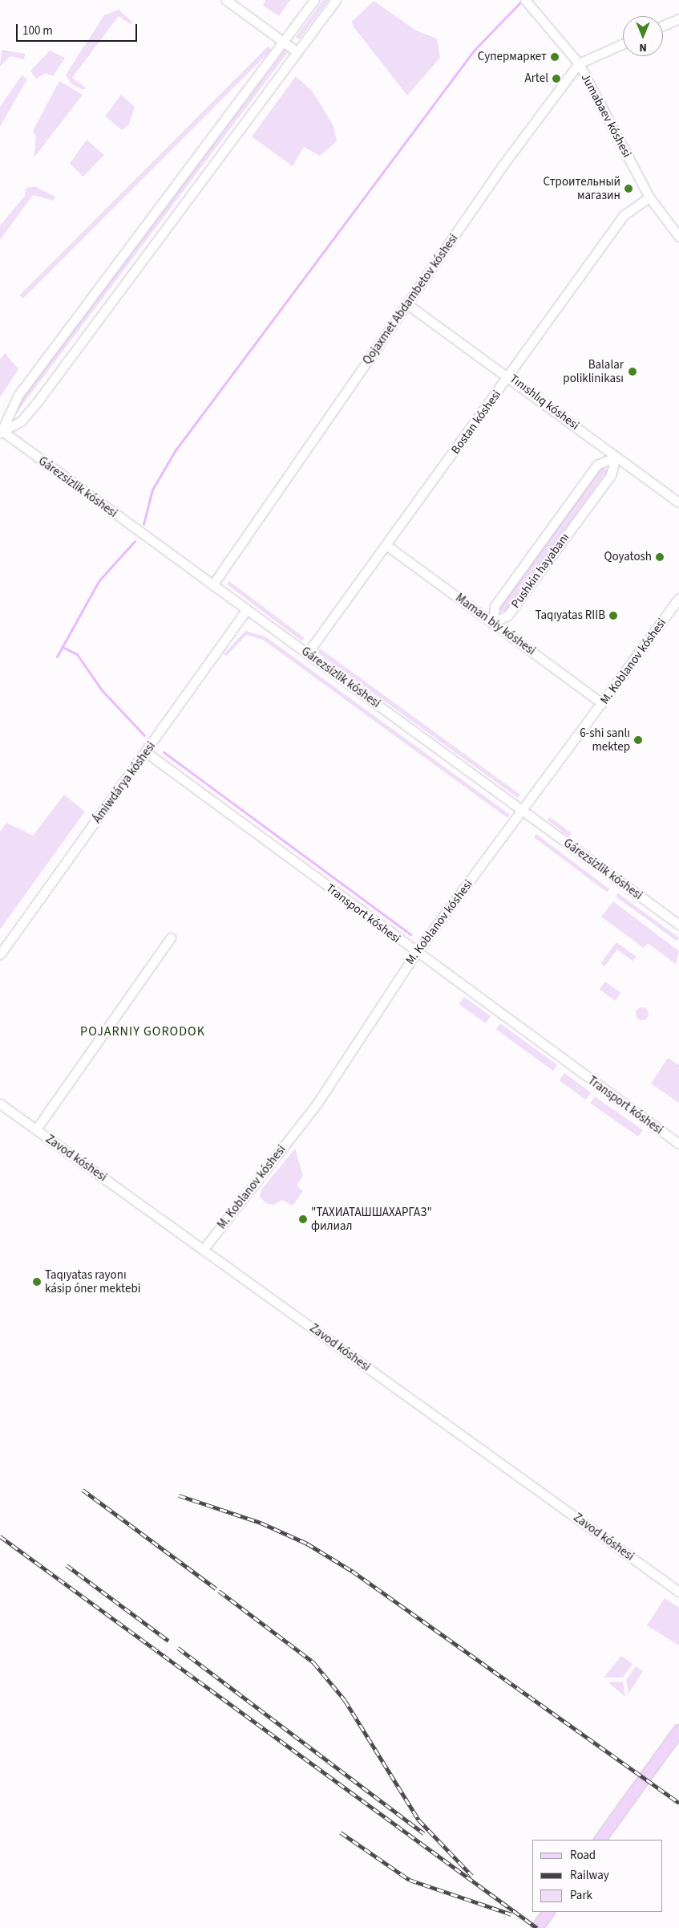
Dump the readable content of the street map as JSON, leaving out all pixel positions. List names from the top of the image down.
{
  "streets": {
    "street": [
      "Jumabaev kóshesi",
      "Qojaxmet Abdambetov kóshesi",
      "Tınıshlıq kóshesi",
      "Bostan kóshesi",
      "Gárezsizlik kóshesi",
      "Pushkin hayabanı",
      "Maman biy kóshesi",
      "M. Koblanov kóshesi",
      "Ámiwdárya kóshesi",
      "Transport kóshesi",
      "Zavod kóshesi"
    ]
  },
  "crossings": [
    ["Jumabaev kóshesi", "Qojaxmet Abdambetov kóshesi"],
    ["Jumabaev kóshesi", "Bostan kóshesi"],
    ["Qojaxmet Abdambetov kóshesi", "Tınıshlıq kóshesi"],
    ["Qojaxmet Abdambetov kóshesi", "Gárezsizlik kóshesi"],
    ["Tınıshlıq kóshesi", "Bostan kóshesi"],
    ["Tınıshlıq kóshesi", "Pushkin hayabanı"],
    ["Bostan kóshesi", "Gárezsizlik kóshesi"],
    ["Bostan kóshesi", "Maman biy kóshesi"],
    ["Gárezsizlik kóshesi", "M. Koblanov kóshesi"],
    ["Gárezsizlik kóshesi", "Ámiwdárya kóshesi"],
    ["Pushkin hayabanı", "Maman biy kóshesi"],
    ["Maman biy kóshesi", "M. Koblanov kóshesi"],
    ["M. Koblanov kóshesi", "Transport kóshesi"],
    ["M. Koblanov kóshesi", "Zavod kóshesi"],
    ["Ámiwdárya kóshesi", "Transport kóshesi"]
  ],
  "districts": ["POJARNIY GORODOK"],
  "places": [
    "Супермаркет",
    "Artel",
    "Строительный магазин",
    "Balalar poliklinikası",
    "Qoyatosh",
    "Taqıyatas RIIB",
    "6-shi sanlı mektep",
    "\"ТАХИАТАШШАХАРГАЗ\" филиал",
    "Taqıyatas rayonı kásip óner mektebi"
  ],
  "legend": ["Road", "Railway", "Park"],
  "scale_bar": "100 m",
  "north": "bottom"
}
